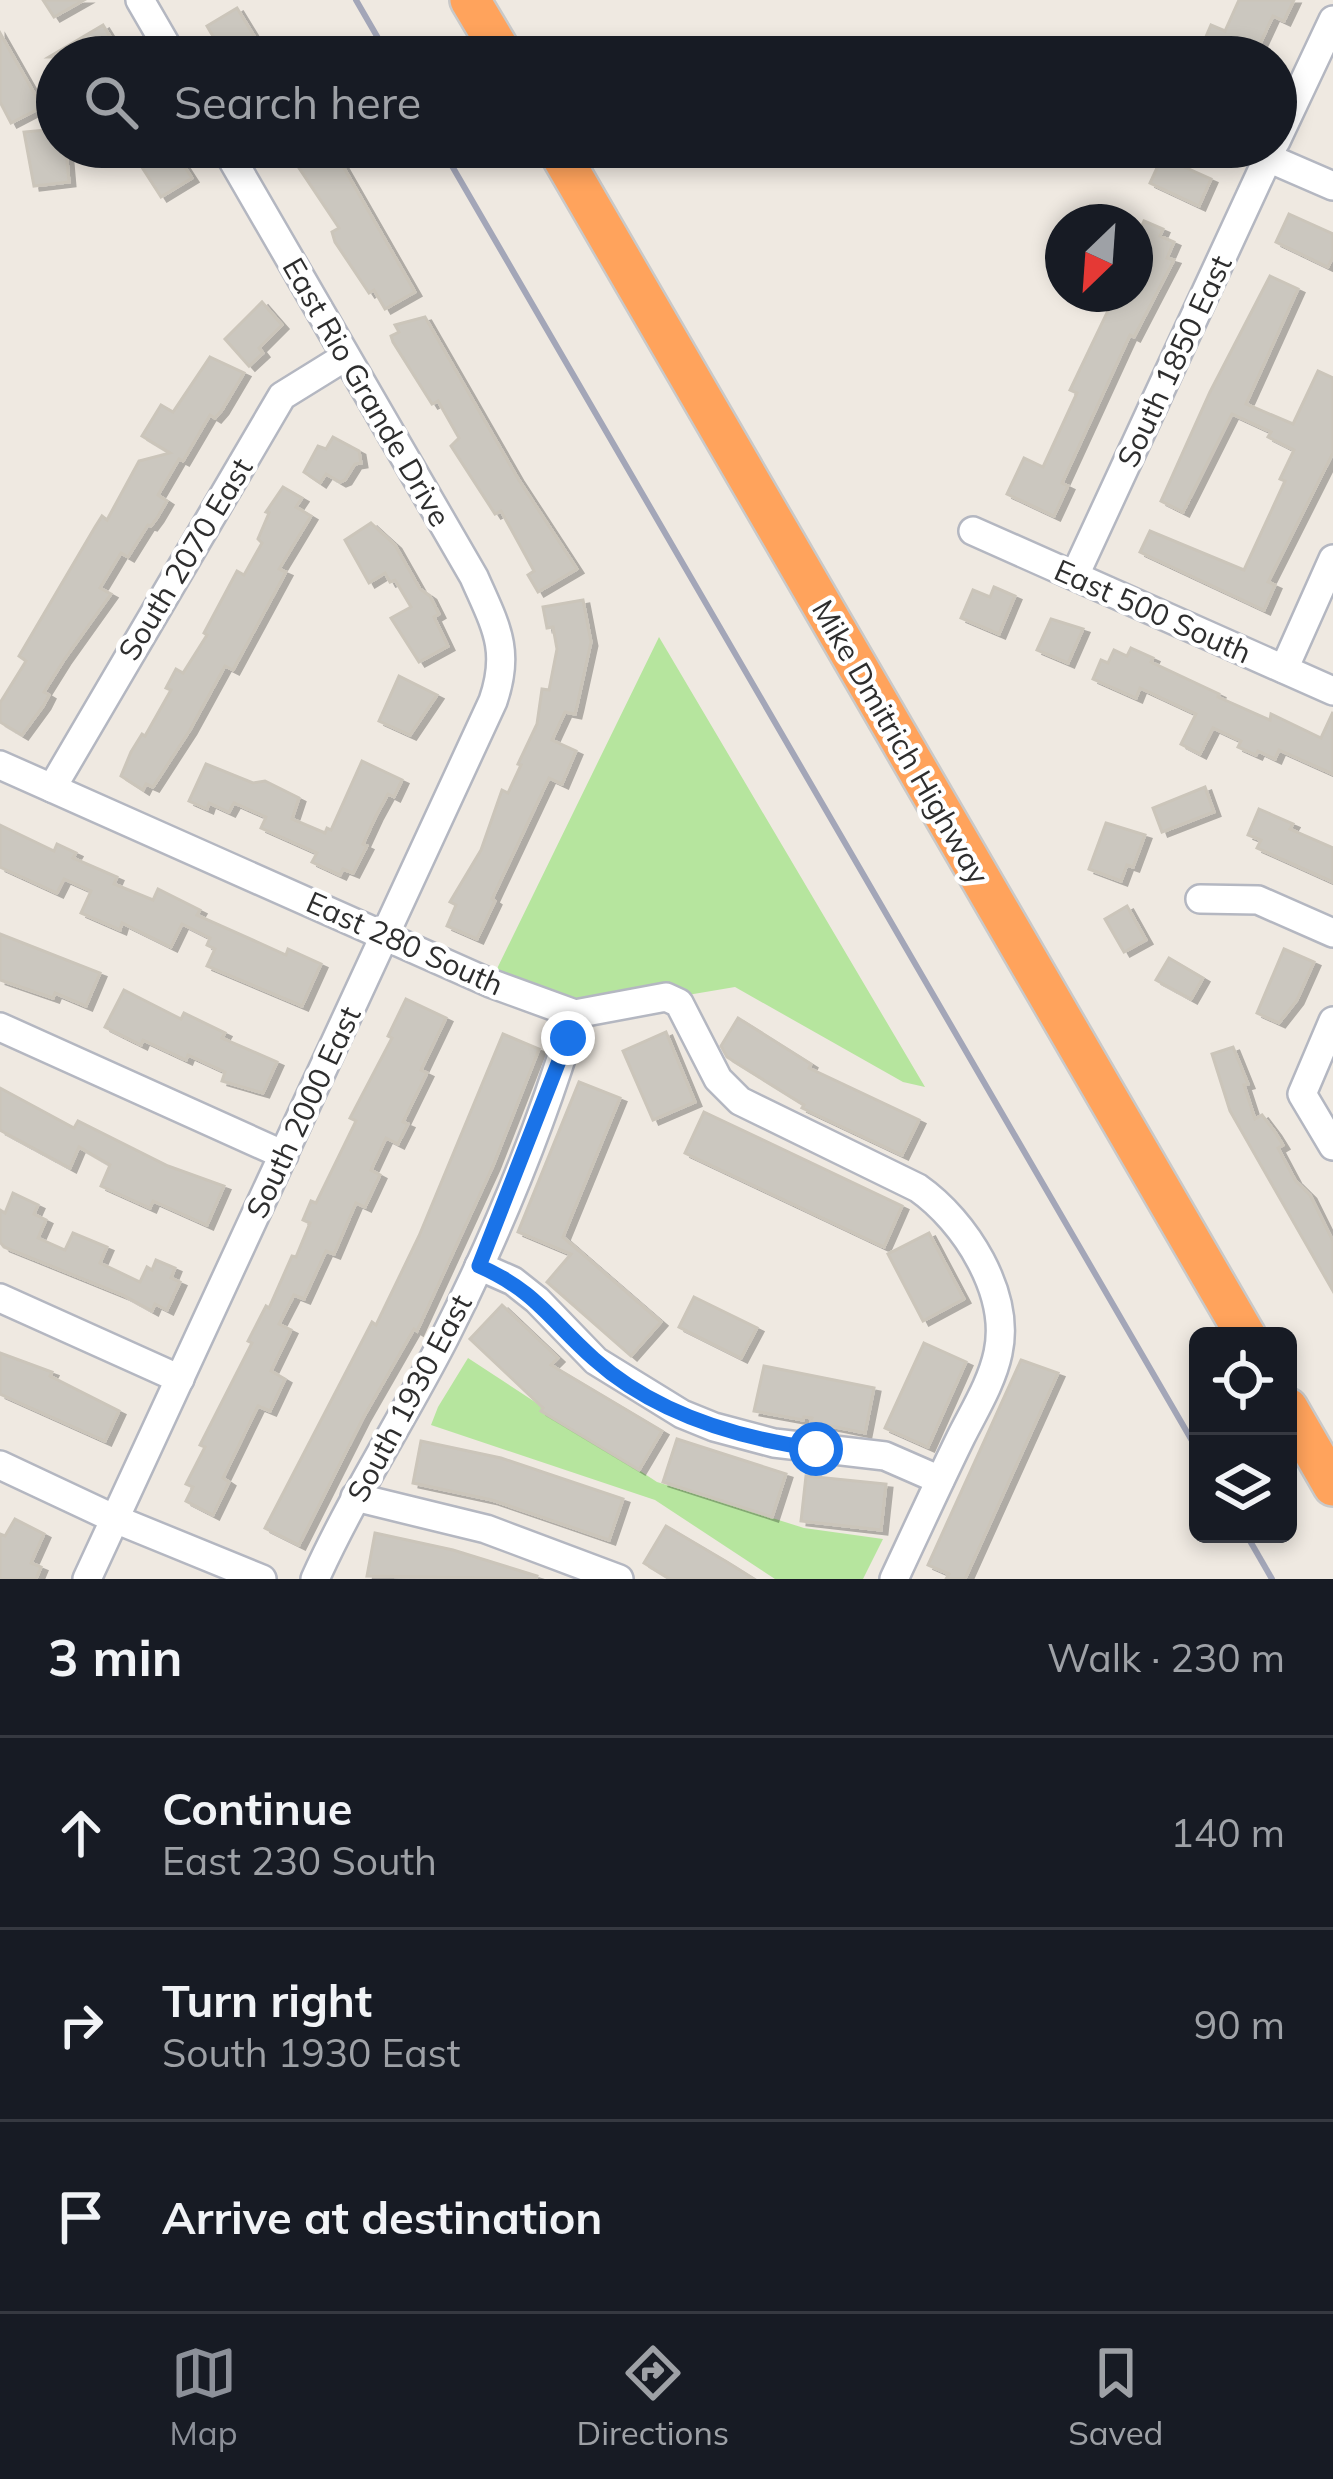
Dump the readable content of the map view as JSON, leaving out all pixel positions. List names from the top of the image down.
{
  "streets": {
    "highway": ["Mike Dmitrich Highway"],
    "street": [
      "South 1850 East",
      "East Rio Grande Drive",
      "South 2070 East",
      "East 500 South",
      "East 280 South",
      "South 2000 East",
      "South 1930 East"
    ]
  },
  "crossings": [
    ["South 1850 East", "East 500 South"],
    ["East Rio Grande Drive", "South 2070 East"],
    ["East Rio Grande Drive", "South 2000 East"],
    ["South 2070 East", "East 280 South"],
    ["East 280 South", "South 2000 East"],
    ["East 280 South", "South 1930 East"]
  ],
  "north": "bottom left",
  "page": {
    "search": "Search here",
    "heading": ["3 min", "Walk · 230 m"],
    "list": [
      ["Continue", "East 230 South", "140 m"],
      ["Turn right", "South 1930 East", "90 m"],
      "Arrive at destination"
    ],
    "nav": ["Map", "Directions", "Saved"]
  }
}
